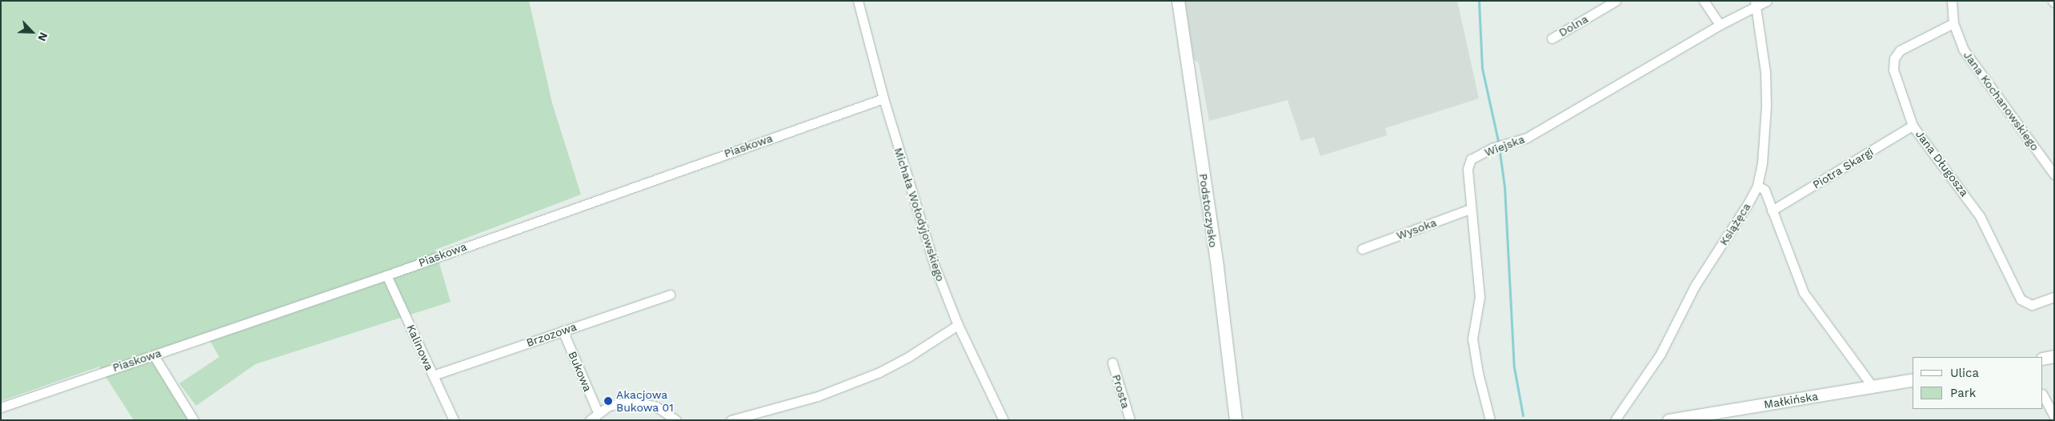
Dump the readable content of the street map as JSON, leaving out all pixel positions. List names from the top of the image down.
{
  "streets": {
    "street": [
      "Dolna",
      "Jana Kochanowskiego",
      "Piaskowa",
      "Wiejska",
      "Jana Długosza",
      "Piotra Skargi",
      "Podstoczysko",
      "Michała Wołodyjowskiego",
      "Książęca",
      "Wysoka",
      "Brzozowa",
      "Kalinowa",
      "Bukowa",
      "Prosta",
      "Małkińska"
    ]
  },
  "crossings": [
    ["Jana Kochanowskiego", "Jana Długosza"],
    ["Piaskowa", "Michała Wołodyjowskiego"],
    ["Piaskowa", "Kalinowa"],
    ["Wiejska", "Książęca"],
    ["Wiejska", "Wysoka"],
    ["Jana Długosza", "Piotra Skargi"],
    ["Brzozowa", "Kalinowa"],
    ["Brzozowa", "Bukowa"]
  ],
  "places": ["Akacjowa Bukowa 01"],
  "legend": ["Ulica", "Park"],
  "north": "bottom right"
}
